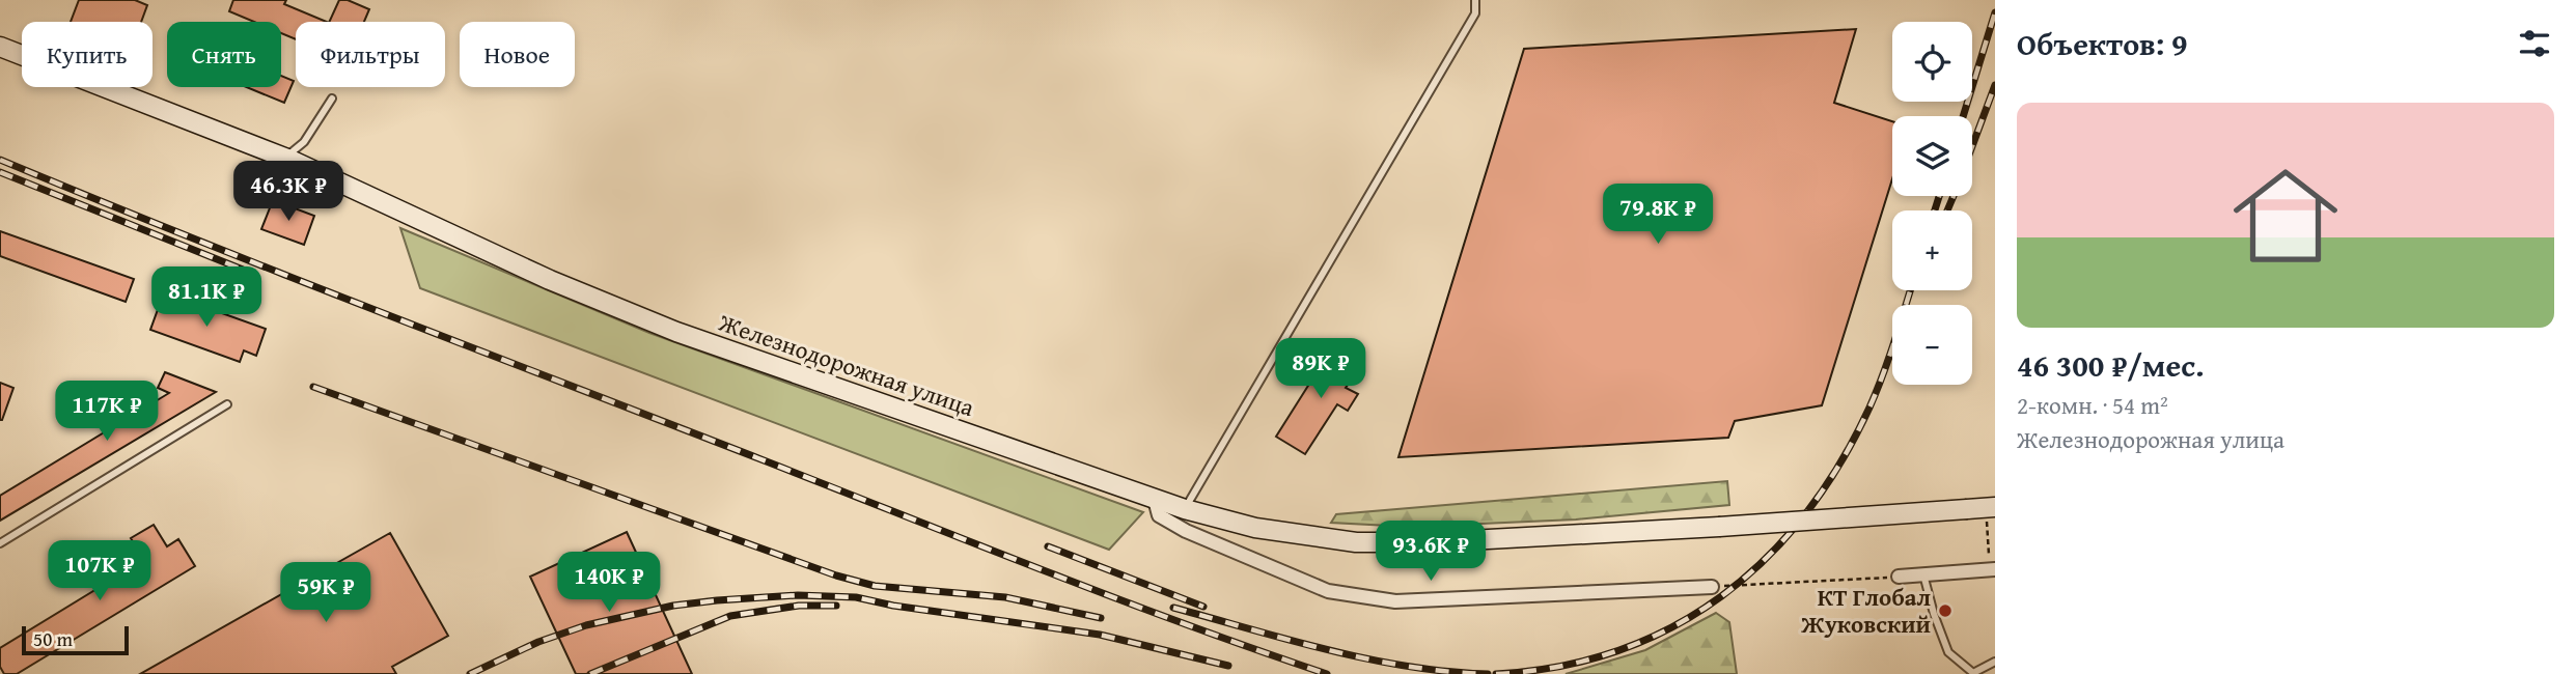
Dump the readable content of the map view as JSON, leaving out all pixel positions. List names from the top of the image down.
{
  "streets": {
    "main road": ["Железнодорожная улица"]
  },
  "places": ["КТ Глобал Жуковский"],
  "scale_bar": "50 m",
  "page": {
    "heading": "Объектов: 9",
    "map_buttons": ["+", "−"],
    "chip": [
      "Купить",
      "Снять",
      "Фильтры",
      "Новое"
    ],
    "list": [
      {
        "name": "46 300 ₽/мес.",
        "note": "2-комн. · 54 m² · Железнодорожная улица"
      }
    ],
    "price": [
      "46.3K ₽",
      "79.8K ₽",
      "81.1K ₽",
      "89K ₽",
      "117K ₽",
      "93.6K ₽",
      "107K ₽",
      "140K ₽",
      "59K ₽"
    ],
    "scale": "50 m"
  }
}
